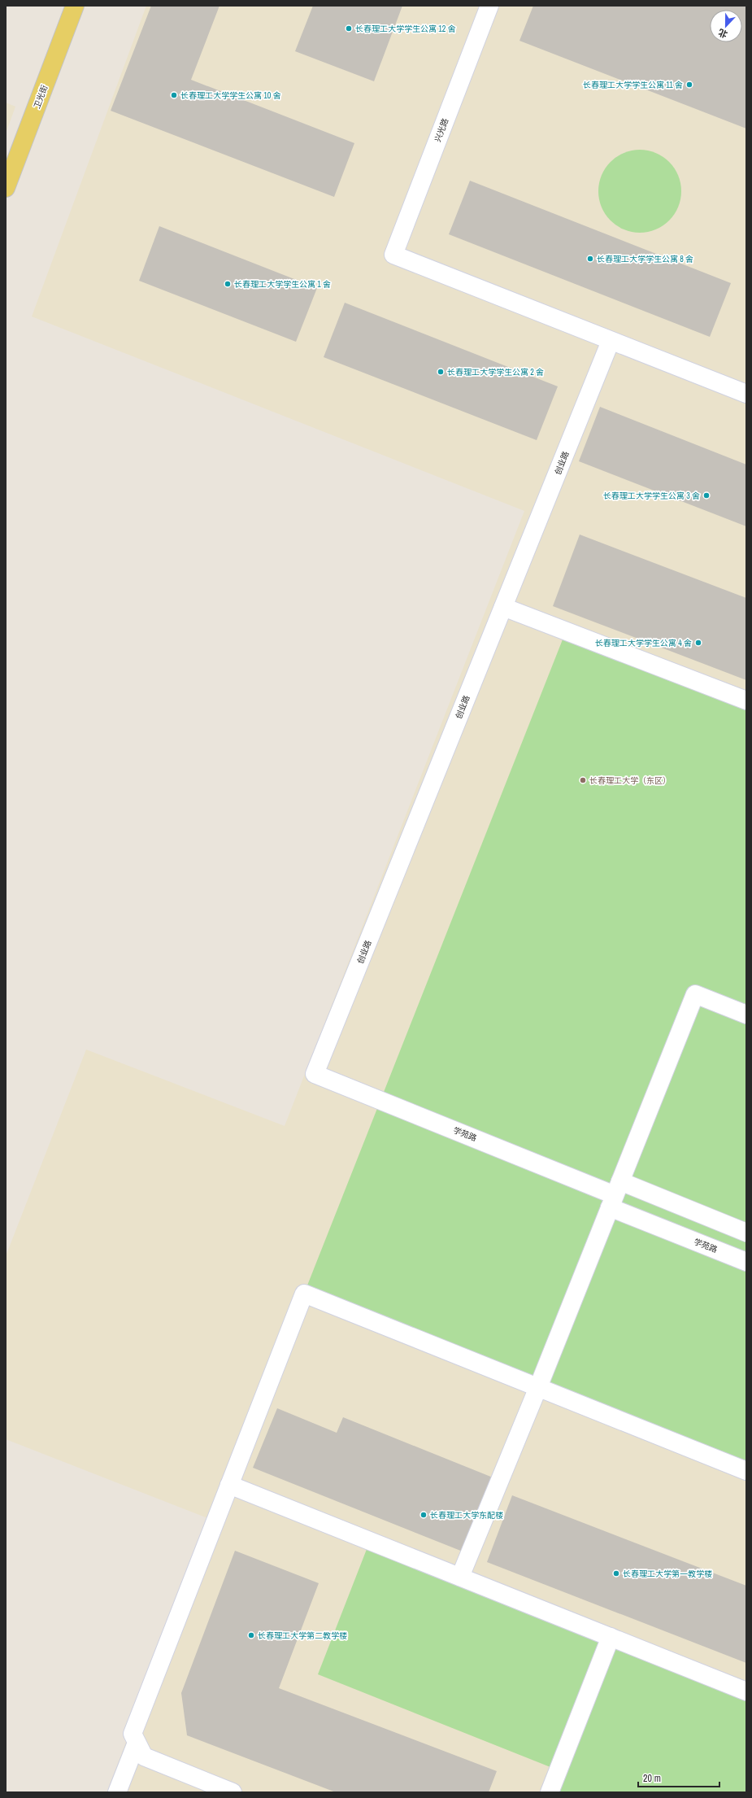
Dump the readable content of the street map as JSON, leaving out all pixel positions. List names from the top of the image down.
{
  "streets": {
    "main road": ["卫光街"],
    "lane": ["兴光路", "创业路", "学苑路"]
  },
  "crossings": [
    ["兴光路", "创业路"],
    ["创业路", "学苑路"]
  ],
  "places": [
    "长春理工大学学生公寓 12 舍",
    "长春理工大学学生公寓 11 舍",
    "长春理工大学学生公寓 10 舍",
    "长春理工大学学生公寓 8 舍",
    "长春理工大学学生公寓 1 舍",
    "长春理工大学学生公寓 2 舍",
    "长春理工大学学生公寓 3 舍",
    "长春理工大学学生公寓 4 舍",
    "长春理工大学（东区）",
    "长春理工大学东配楼",
    "长春理工大学第一教学楼",
    "长春理工大学第二教学楼"
  ],
  "scale_bar": "20 m",
  "north": "bottom"
}
